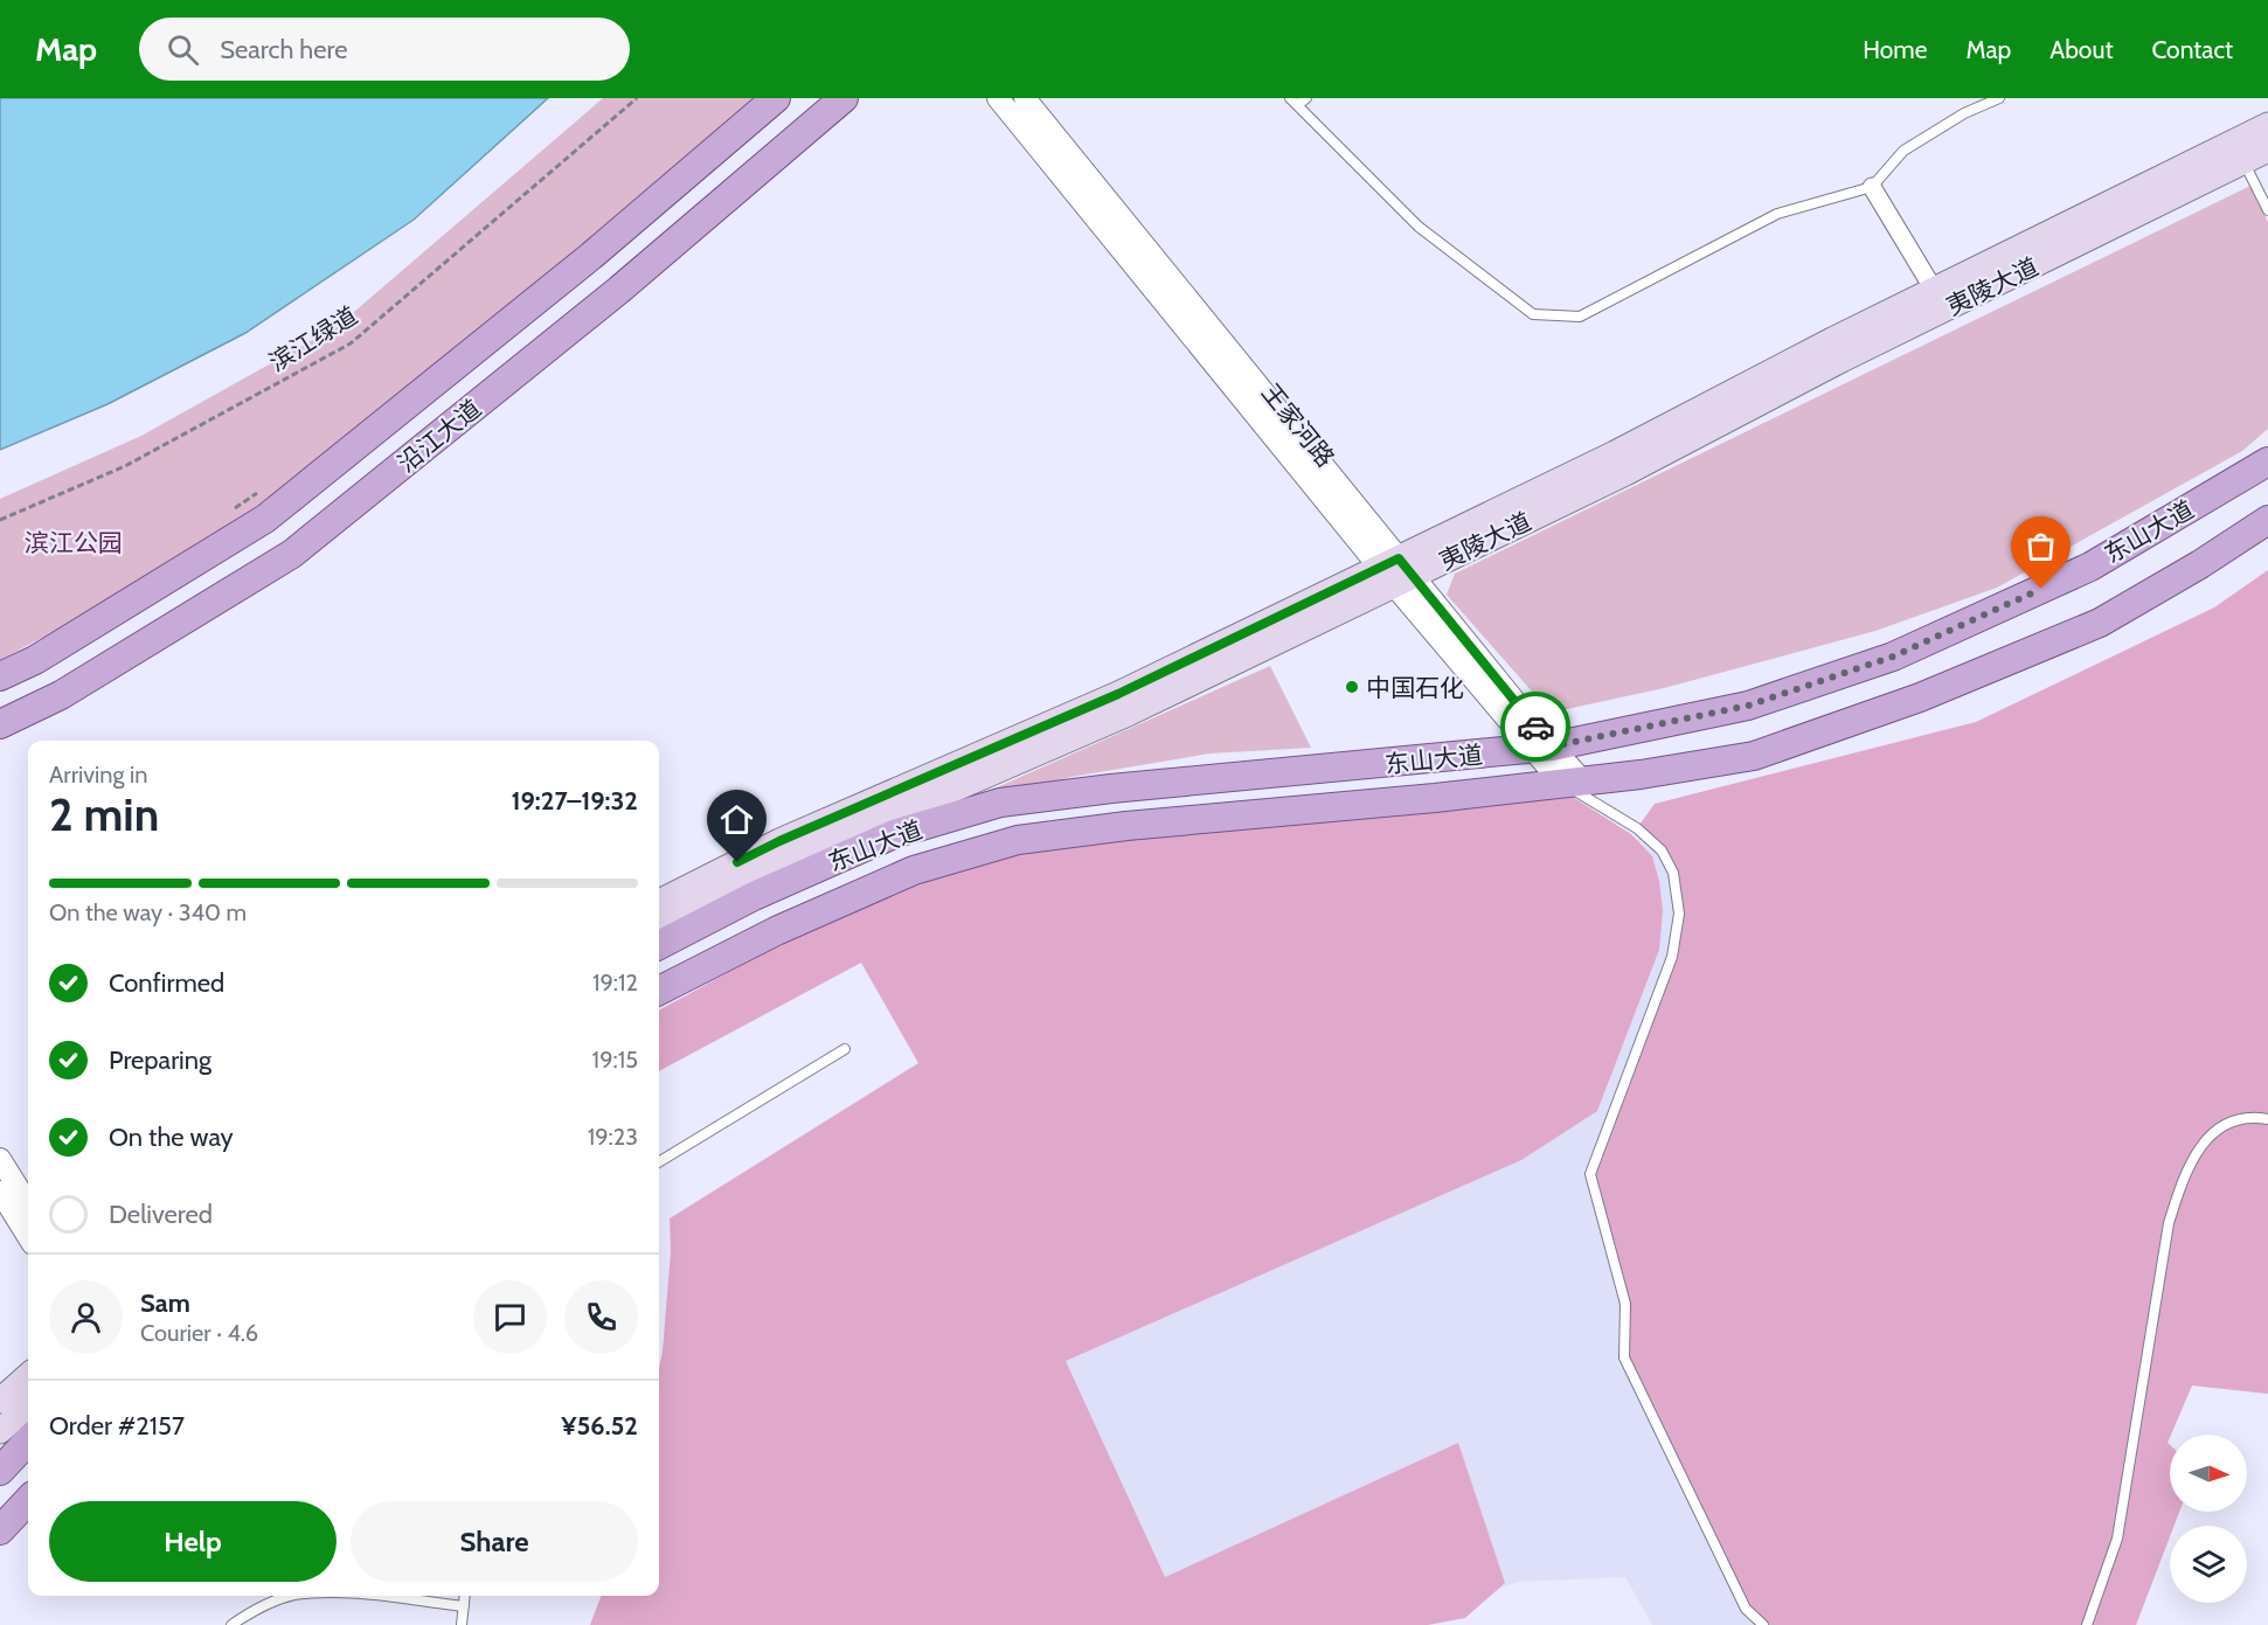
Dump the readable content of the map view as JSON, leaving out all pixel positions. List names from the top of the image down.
{
  "streets": {
    "main road": ["夷陵大道", "沿江大道", "东山大道"],
    "street": ["王家河路"],
    "path": ["滨江绿道"]
  },
  "crossings": [
    ["夷陵大道", "王家河路"],
    ["王家河路", "东山大道"]
  ],
  "parks": ["滨江公园"],
  "places": ["中国石化"],
  "north": "right",
  "page": {
    "header": "Map",
    "search": "Search here",
    "nav": [
      "Home",
      "Map",
      "About",
      "Contact"
    ],
    "heading": ["2 min", "Arriving in", "19:27–19:32"],
    "panel": [
      "Sam",
      "Courier · 4.6",
      "Order #2157",
      "¥56.52"
    ],
    "bar": "On the way · 340 m",
    "list": [
      ["Confirmed", "19:12"],
      ["Preparing", "19:15"],
      ["On the way", "19:23"],
      "Delivered"
    ],
    "buttons": ["Help", "Share"]
  }
}
